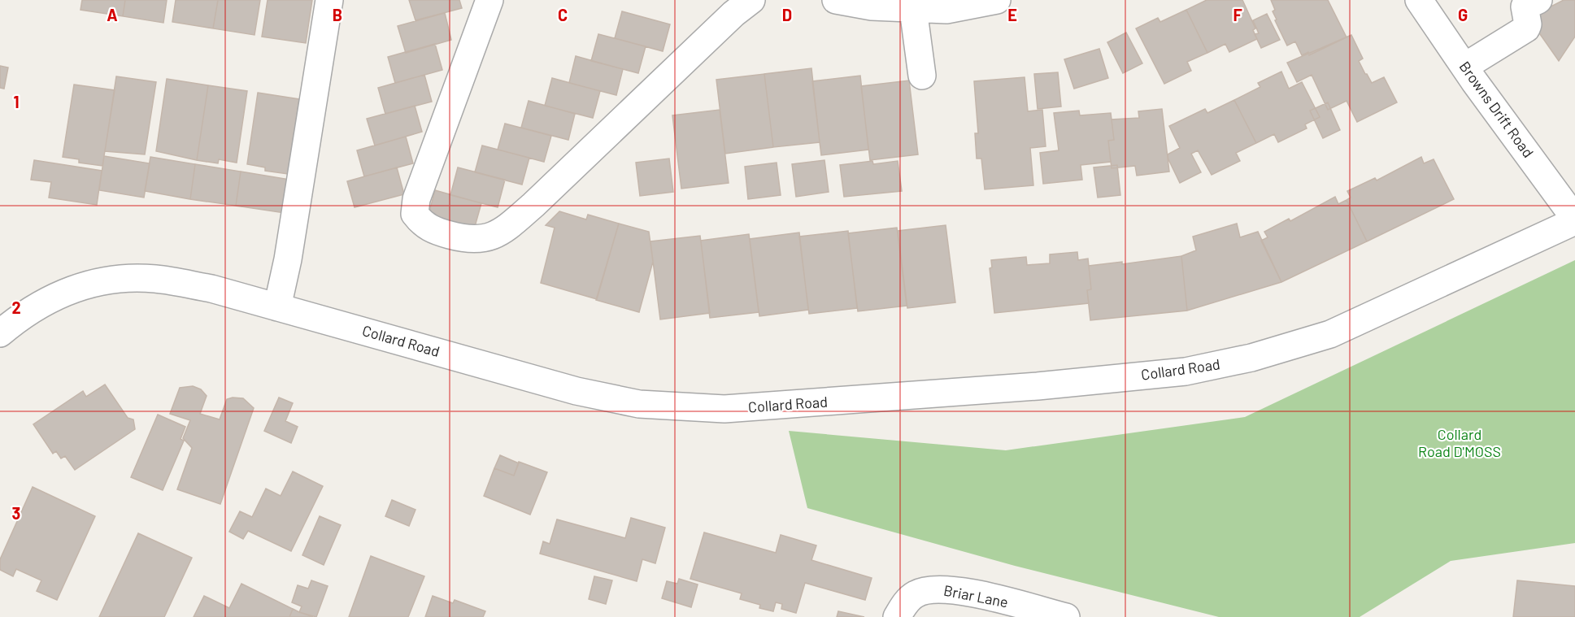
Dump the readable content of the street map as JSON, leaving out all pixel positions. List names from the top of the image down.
{
  "streets": {
    "street": ["Browns Drift Road", "Collard Road", "Briar Lane"]
  },
  "crossings": [
    ["Browns Drift Road", "Collard Road"]
  ],
  "parks": ["Collard Road D'MOSS"],
  "grid": {
    "columns": [
      "A",
      "B",
      "C",
      "D",
      "E",
      "F",
      "G"
    ],
    "rows": ["1", "2", "3"]
  }
}
